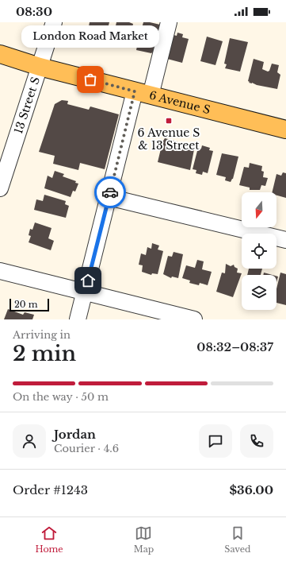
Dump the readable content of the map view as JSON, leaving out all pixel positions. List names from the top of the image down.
{
  "streets": {
    "main road": ["6 Avenue S"],
    "street": ["13 Street S"]
  },
  "crossings": [
    ["6 Avenue S", "13 Street S"]
  ],
  "places": {
    "other": ["London Road Market"],
    "transit": ["6 Avenue S & 13 Street"]
  },
  "scale_bar": "20 m",
  "north": "bottom",
  "page": {
    "status": "08:30",
    "bubble": "London Road Market",
    "scale": "20 m",
    "heading": ["2 min", "Arriving in", "08:32–08:37"],
    "panel": [
      "Jordan",
      "Courier · 4.6",
      "Order #1243",
      "$36.00"
    ],
    "bar": "On the way · 50 m",
    "tabs": ["Home", "Map", "Saved"]
  }
}
